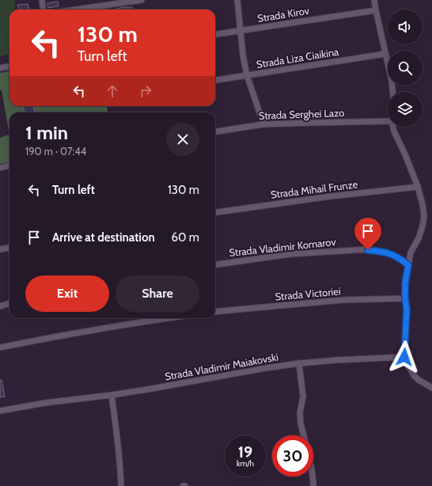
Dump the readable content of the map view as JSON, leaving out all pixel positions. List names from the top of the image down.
{
  "streets": {
    "street": [
      "Strada Kirov",
      "Strada Liza Ciaikina",
      "Strada Serghei Lazo",
      "Strada Mihail Frunze",
      "Strada Vladimir Komarov",
      "Strada Victoriei",
      "Strada Vladimir Maiakovski"
    ]
  },
  "page": {
    "turn": ["130 m", "Turn left"],
    "heading": ["1 min", "190 m · 07:44"],
    "list": [
      {
        "name": "Turn left",
        "value": "130 m"
      },
      {
        "name": "Arrive at destination",
        "value": "60 m"
      }
    ],
    "buttons": ["Exit", "Share"],
    "speed": "19 km/h",
    "limit": "30"
  }
}
